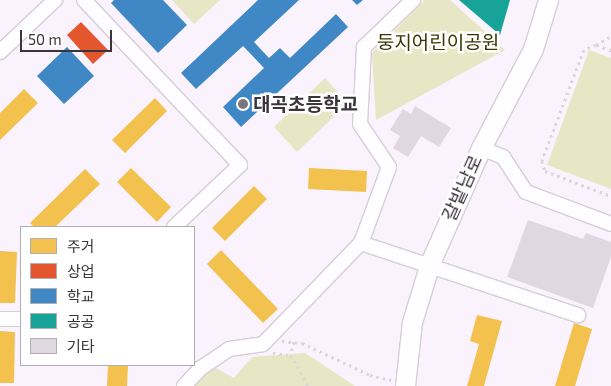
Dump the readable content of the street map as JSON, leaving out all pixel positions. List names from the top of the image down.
{
  "streets": {
    "main road": ["갈밭남로"]
  },
  "parks": ["둥지어린이공원"],
  "places": ["대곡초등학교"],
  "legend": [
    "주거",
    "상업",
    "학교",
    "공공",
    "기타"
  ],
  "scale_bar": "50 m"
}
